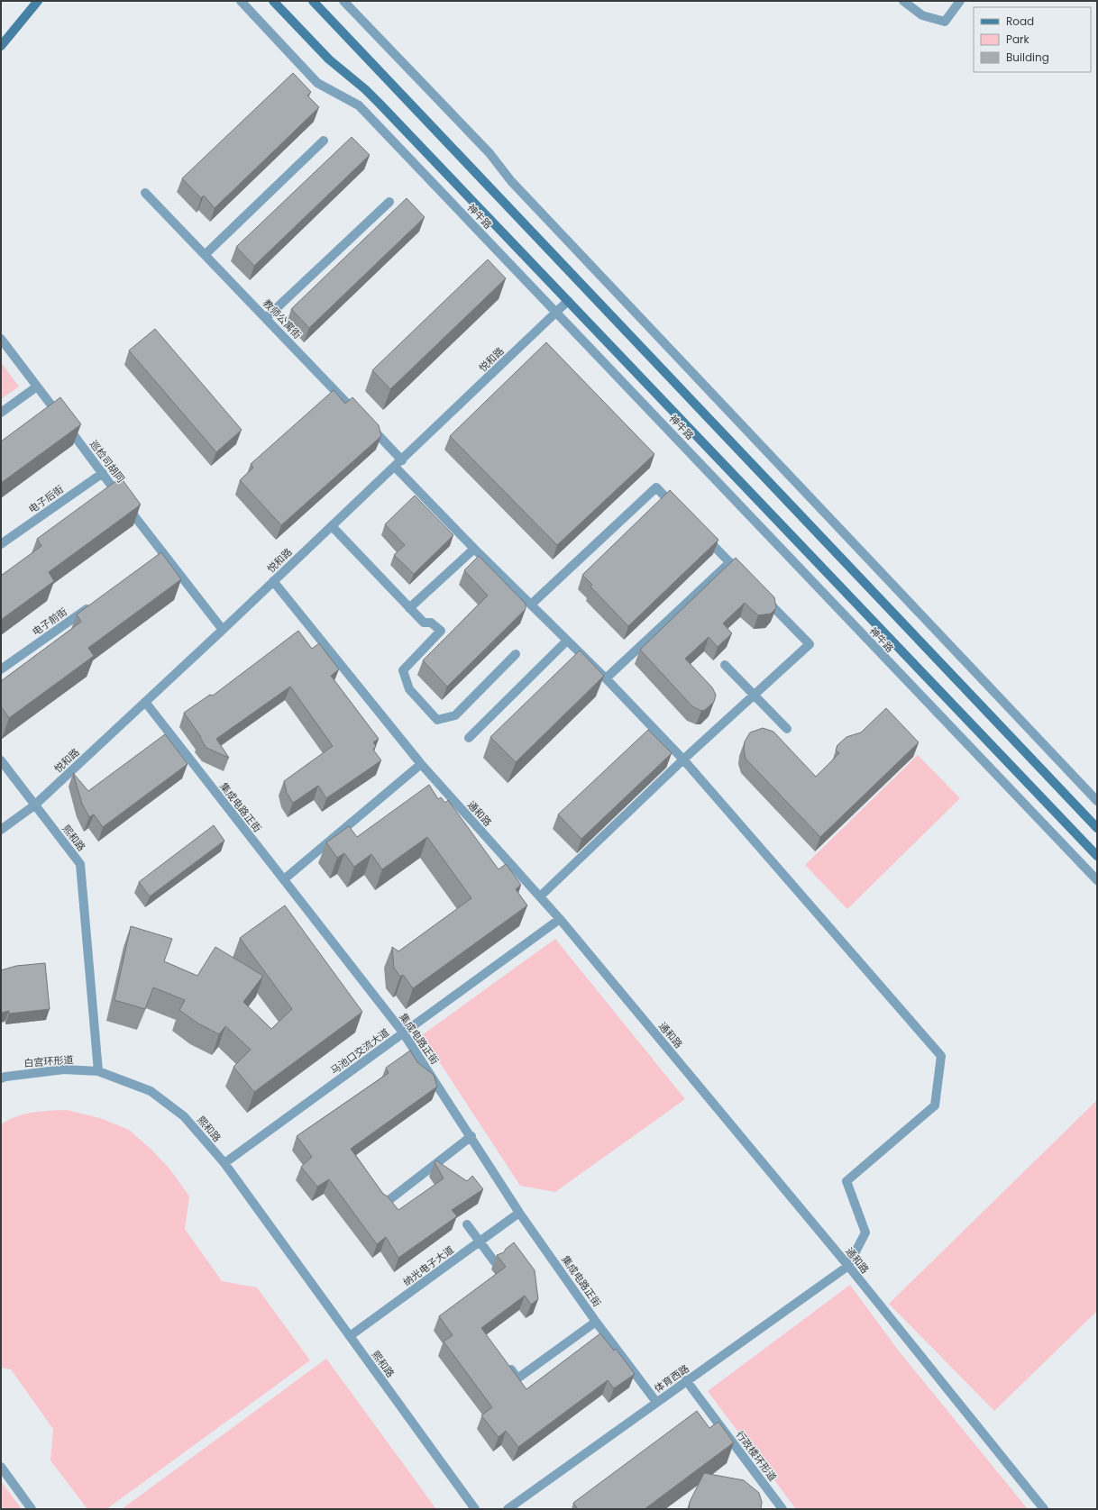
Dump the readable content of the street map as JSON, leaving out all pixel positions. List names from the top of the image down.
{
  "streets": {
    "main road": ["神牛路"],
    "street": [
      "教师公寓街",
      "悦和路",
      "巡检司胡同",
      "电子后街",
      "电子前街",
      "集成电路正街",
      "通和路",
      "熙和路",
      "马池口交流大道",
      "白宫环形道",
      "纳光电子大道",
      "体育西路",
      "行政楼环形道"
    ]
  },
  "crossings": [
    ["神牛路", "悦和路"],
    ["教师公寓街", "悦和路"],
    ["悦和路", "巡检司胡同"],
    ["悦和路", "集成电路正街"],
    ["悦和路", "通和路"],
    ["悦和路", "熙和路"],
    ["巡检司胡同", "电子后街"],
    ["集成电路正街", "马池口交流大道"],
    ["集成电路正街", "纳光电子大道"],
    ["集成电路正街", "体育西路"],
    ["通和路", "马池口交流大道"],
    ["通和路", "体育西路"],
    ["熙和路", "马池口交流大道"],
    ["熙和路", "白宫环形道"],
    ["熙和路", "纳光电子大道"],
    ["体育西路", "行政楼环形道"]
  ],
  "legend": ["Road", "Park", "Building"]
}
